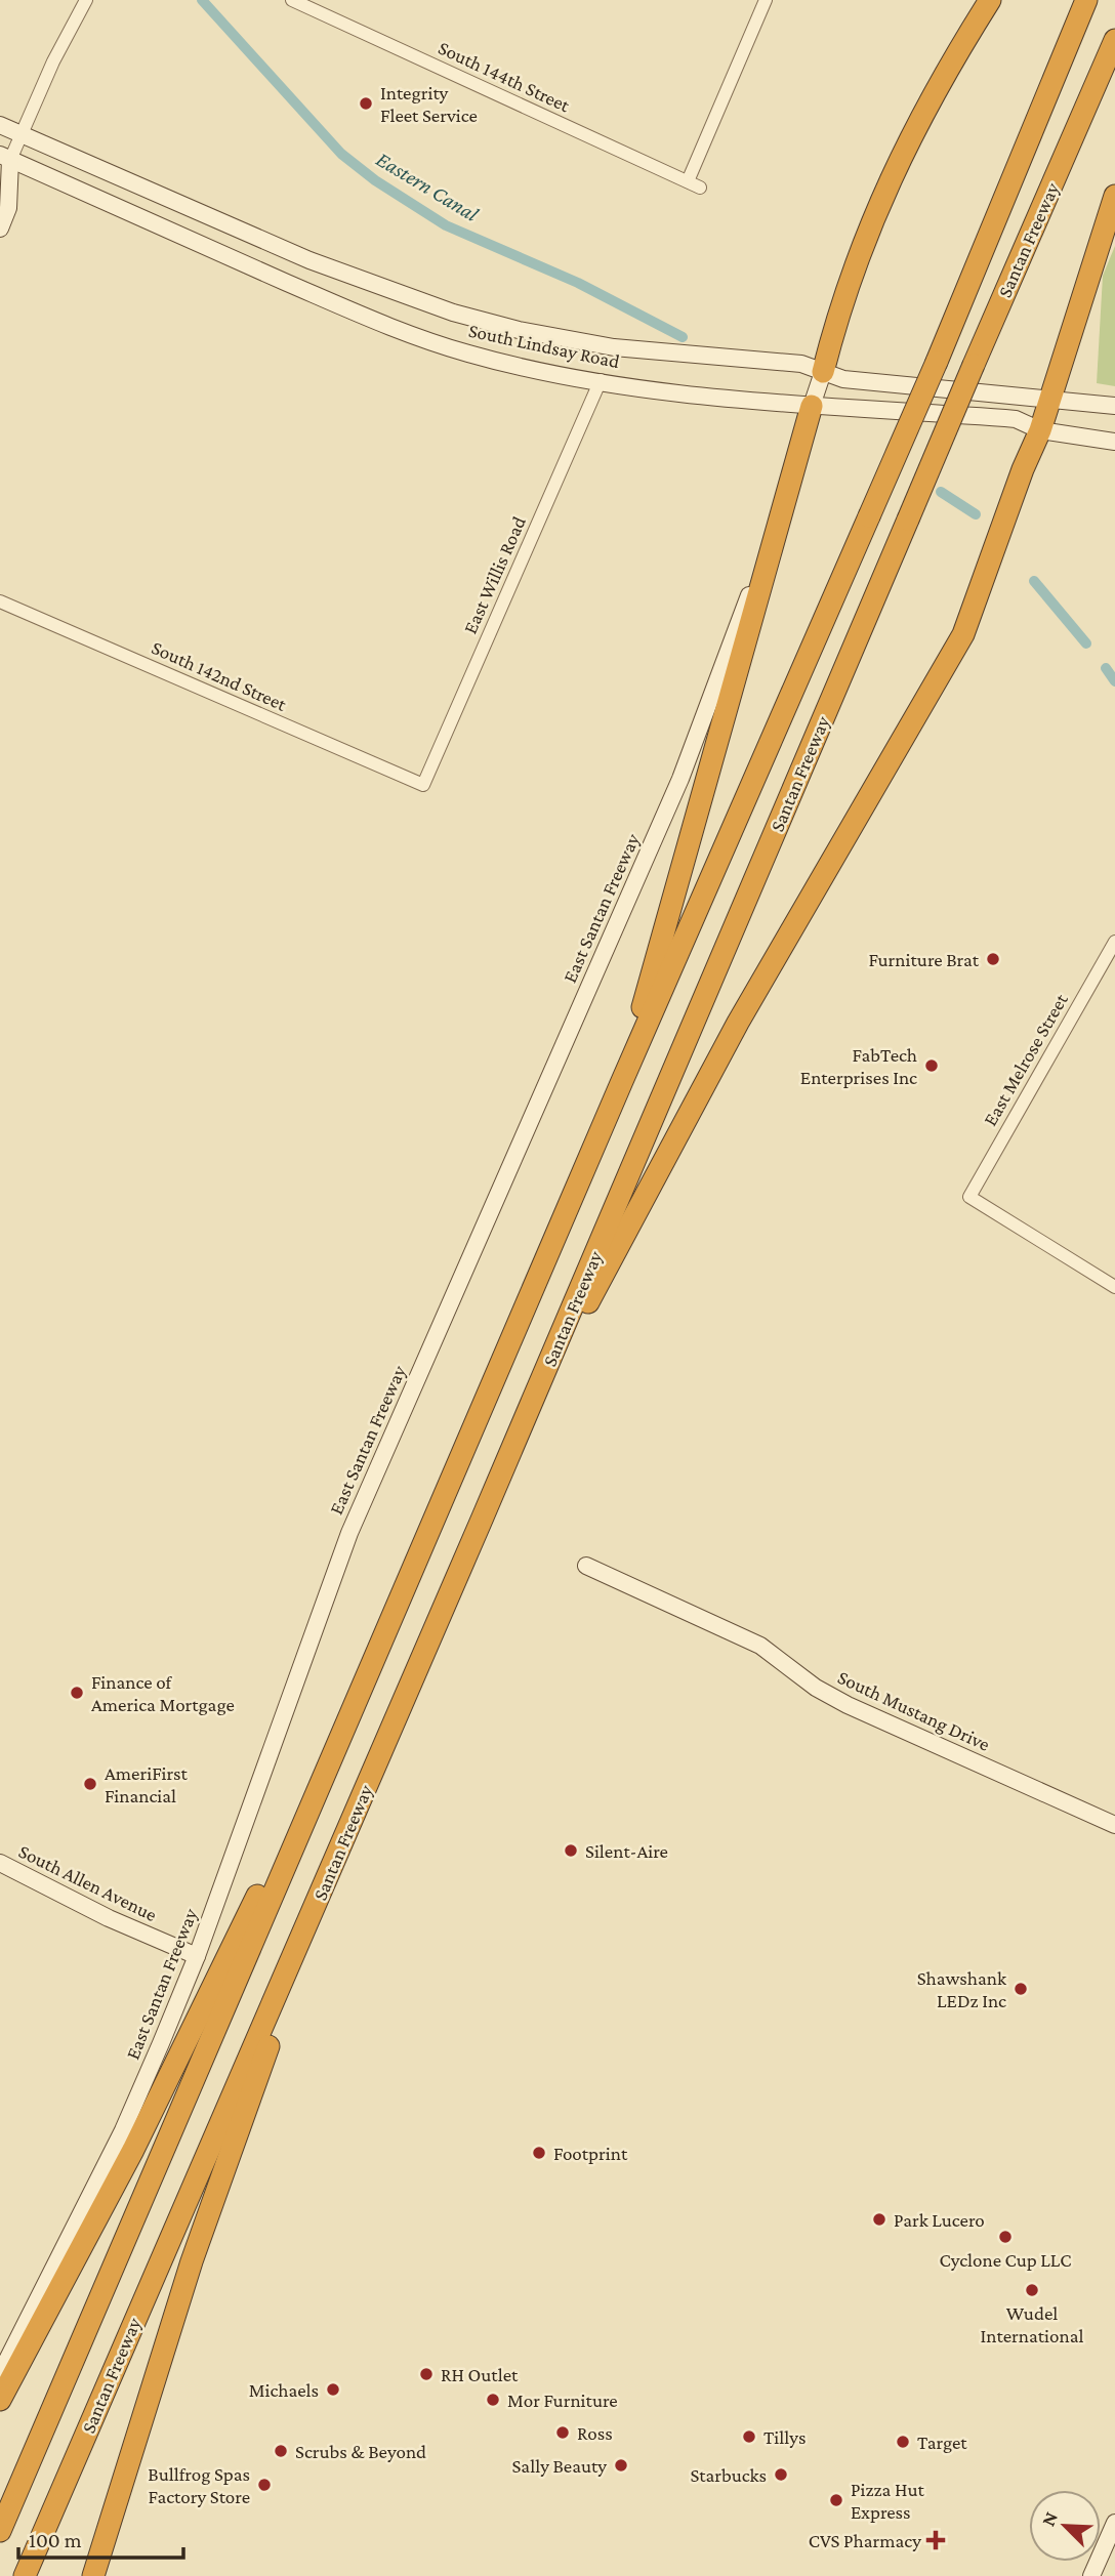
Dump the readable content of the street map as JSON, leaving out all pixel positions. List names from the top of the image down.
{
  "streets": {
    "highway": ["Santan Freeway"],
    "main road": [
      "South Lindsay Road",
      "East Santan Freeway",
      "South Mustang Drive",
      "South Allen Avenue"
    ],
    "street": [
      "South 144th Street",
      "East Willis Road",
      "South 142nd Street",
      "East Melrose Street"
    ]
  },
  "crossings": [
    ["South Lindsay Road", "East Willis Road"],
    ["East Willis Road", "South 142nd Street"],
    ["East Santan Freeway", "South Allen Avenue"]
  ],
  "water": ["Eastern Canal"],
  "places": {
    "other": [
      "Integrity Fleet Service",
      "Furniture Brat",
      "FabTech Enterprises Inc",
      "Finance of America Mortgage",
      "AmeriFirst Financial",
      "Silent-Aire",
      "Shawshank LEDz Inc",
      "Footprint",
      "Park Lucero",
      "Cyclone Cup LLC",
      "Wudel International",
      "RH Outlet",
      "Michaels",
      "Mor Furniture",
      "Ross",
      "Tillys",
      "Target",
      "Scrubs & Beyond",
      "Sally Beauty",
      "Starbucks",
      "Bullfrog Spas Factory Store",
      "Pizza Hut Express"
    ],
    "health": ["CVS Pharmacy"]
  },
  "scale_bar": "100 m",
  "north": "top left"
}
